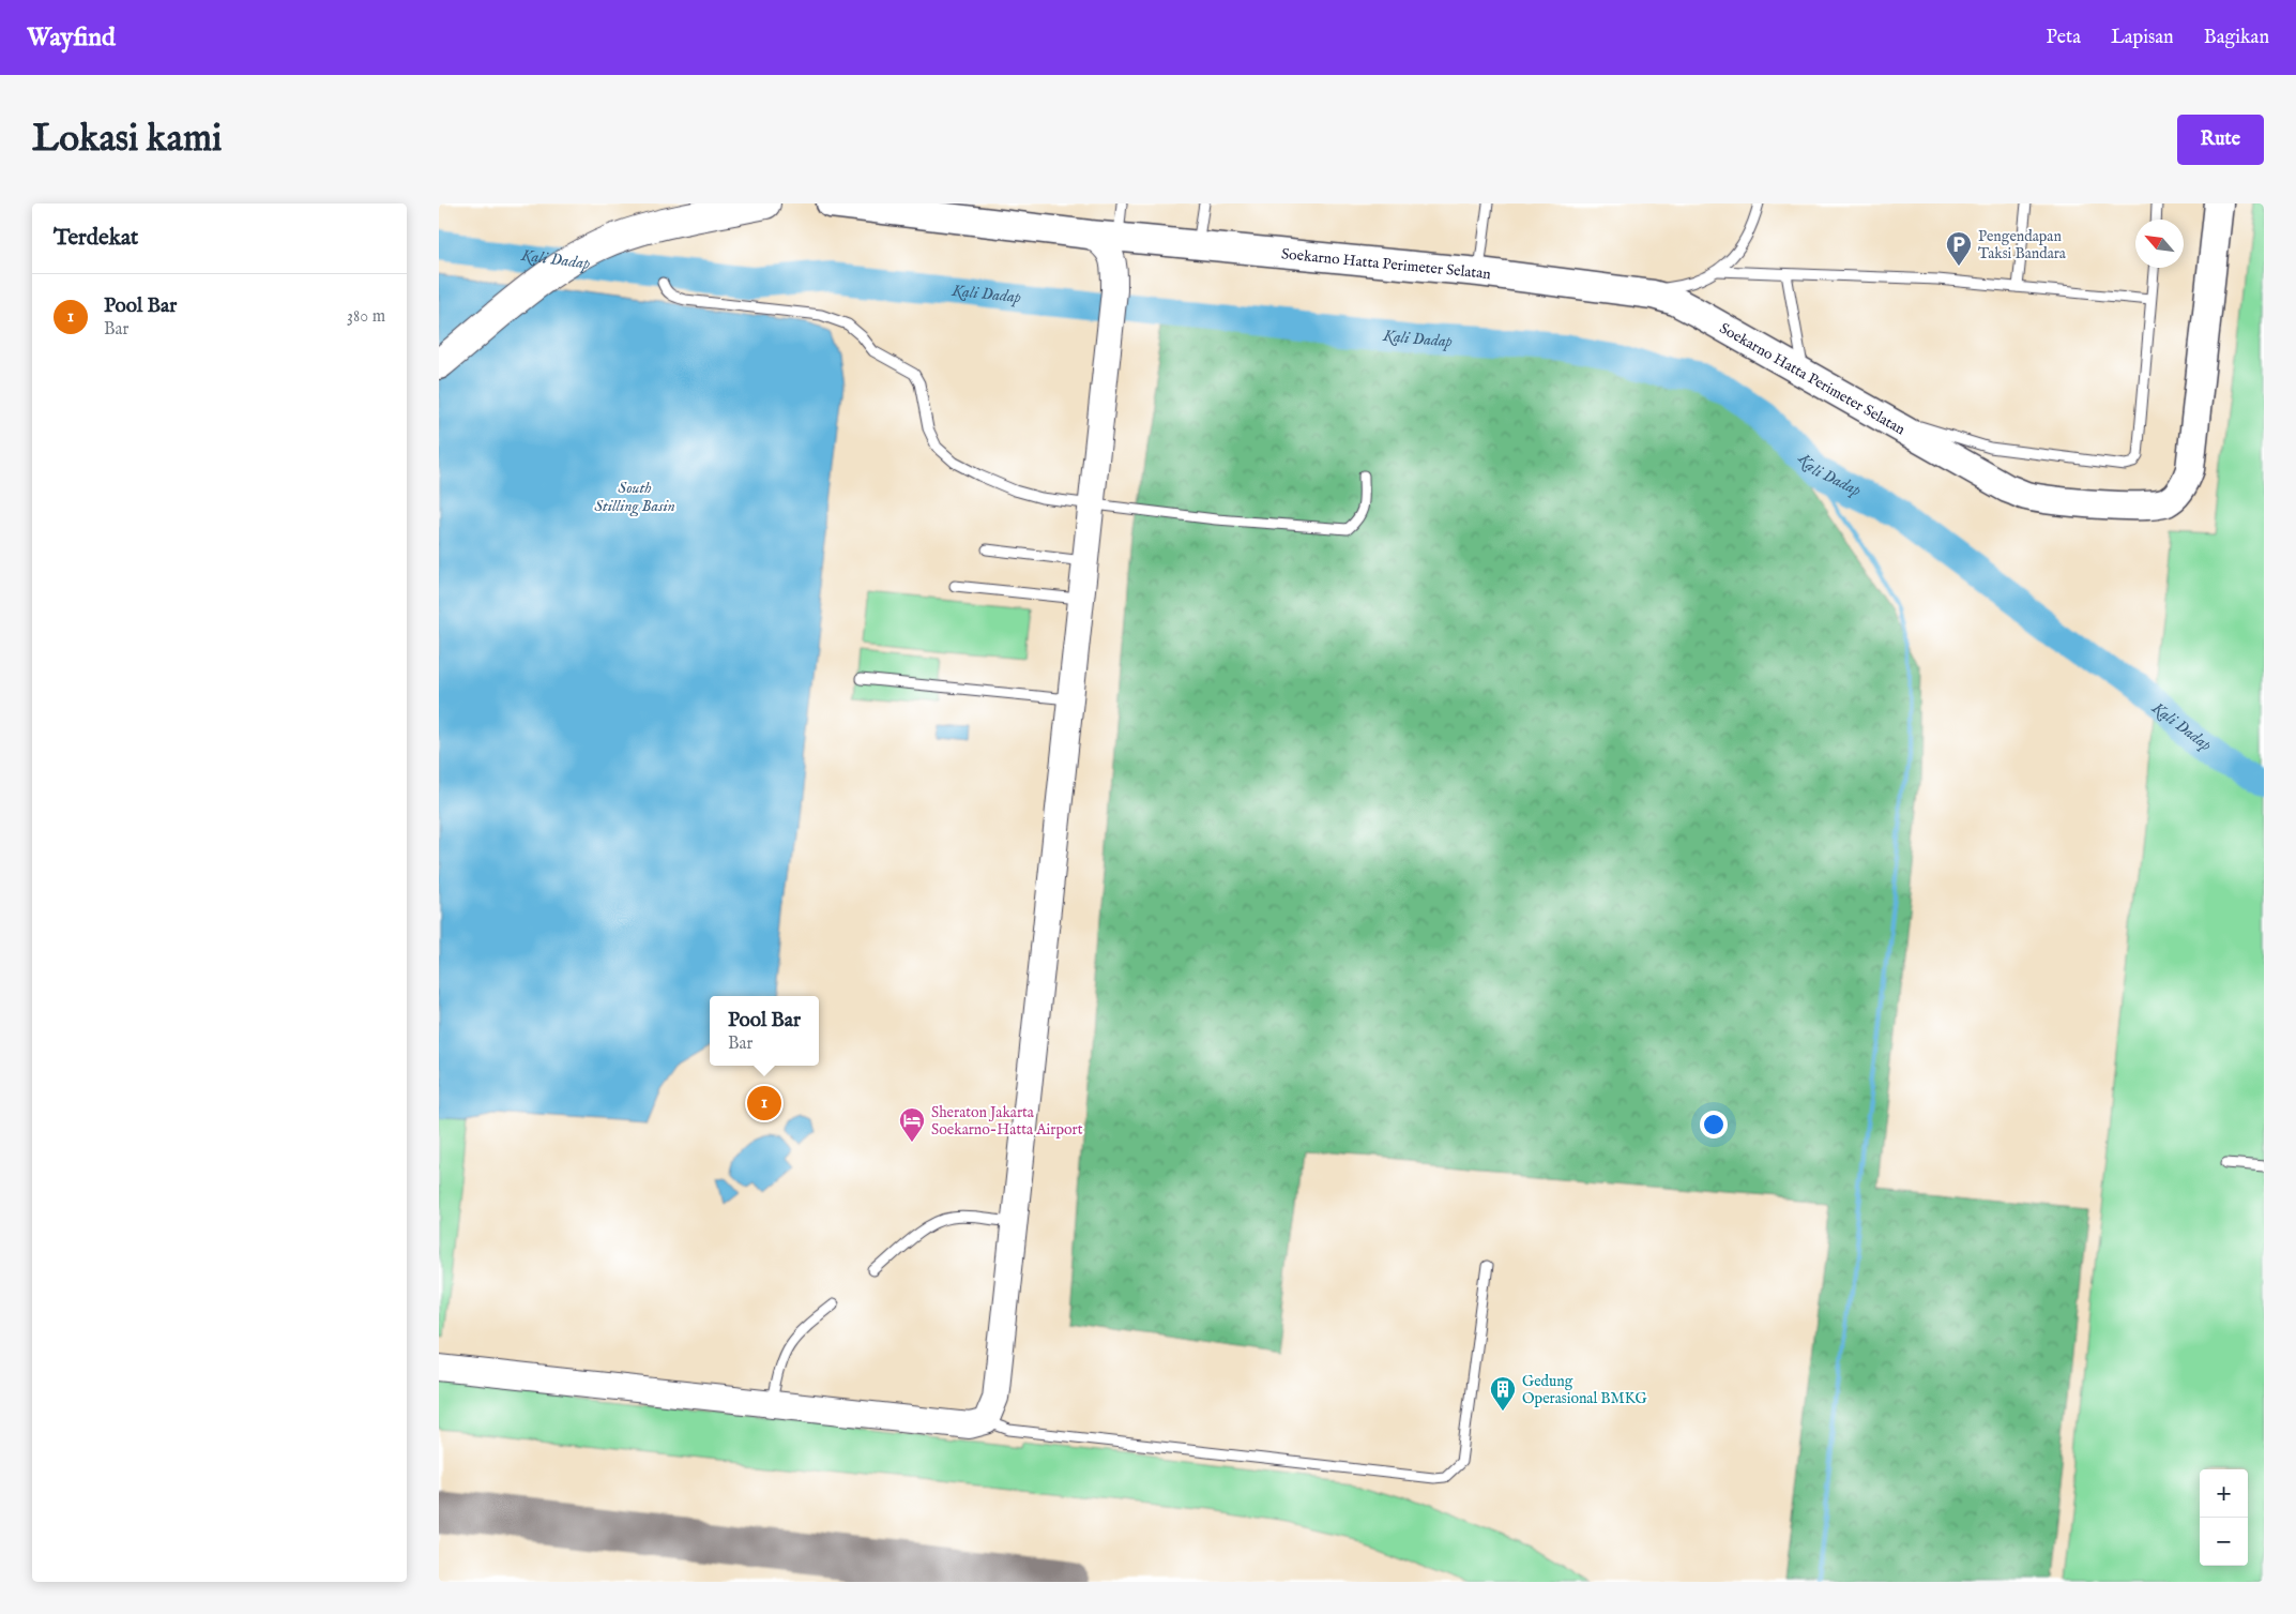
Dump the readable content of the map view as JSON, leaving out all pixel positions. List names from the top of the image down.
{
  "streets": {
    "main road": ["Soekarno Hatta Perimeter Selatan"]
  },
  "water": ["Kali Dadap", "South Stilling Basin"],
  "places": {
    "parking": ["Pengendapan Taksi Bandara"],
    "hotel": ["Sheraton Jakarta Soekarno-Hatta Airport"],
    "building": ["Gedung Operasional BMKG"]
  },
  "north": "top left",
  "page": {
    "header": "Wayfind",
    "nav": ["Peta", "Lapisan", "Bagikan"],
    "buttons": "Rute",
    "title": "Lokasi kami",
    "heading": "Terdekat",
    "list": [
      {
        "mark": "1",
        "name": "Pool Bar",
        "note": "Bar",
        "value": "380 m"
      }
    ],
    "popup": ["Pool Bar", "Bar"],
    "pins": "1",
    "map_buttons": ["+", "−"]
  }
}
